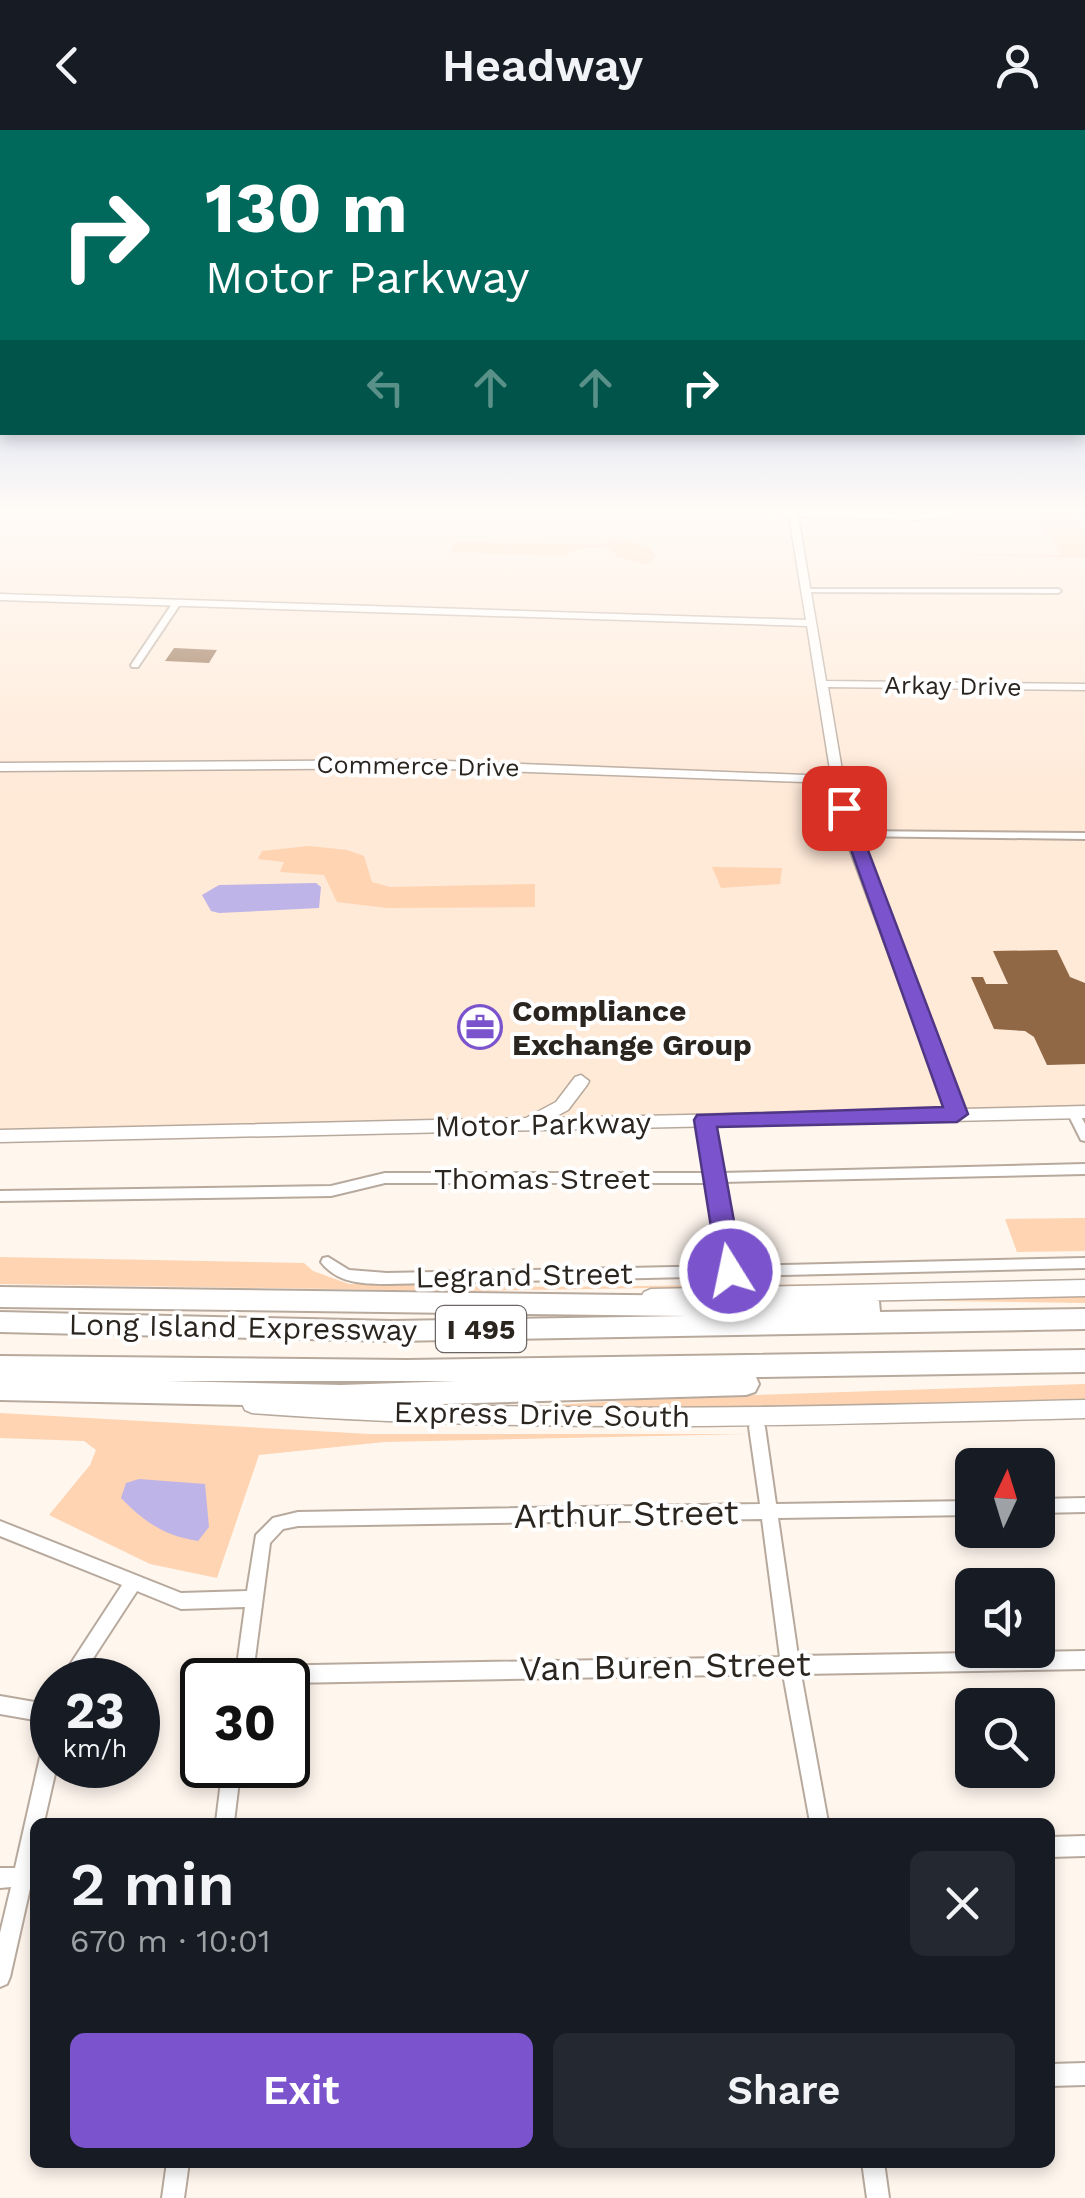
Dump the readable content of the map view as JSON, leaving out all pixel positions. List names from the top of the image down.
{
  "streets": {
    "highway": ["Long Island Expressway", "I 495", "Express Drive South"],
    "street": [
      "Arkay Drive",
      "Commerce Drive",
      "Motor Parkway",
      "Thomas Street",
      "Legrand Street",
      "Arthur Street",
      "Van Buren Street"
    ]
  },
  "places": {
    "office": ["Compliance Exchange Group"]
  },
  "north": "top",
  "page": {
    "header": "Headway",
    "turn": ["130 m", "Motor Parkway"],
    "speed": "23 km/h",
    "limit": "30",
    "heading": ["2 min", "670 m · 10:01"],
    "buttons": ["Exit", "Share"]
  }
}
